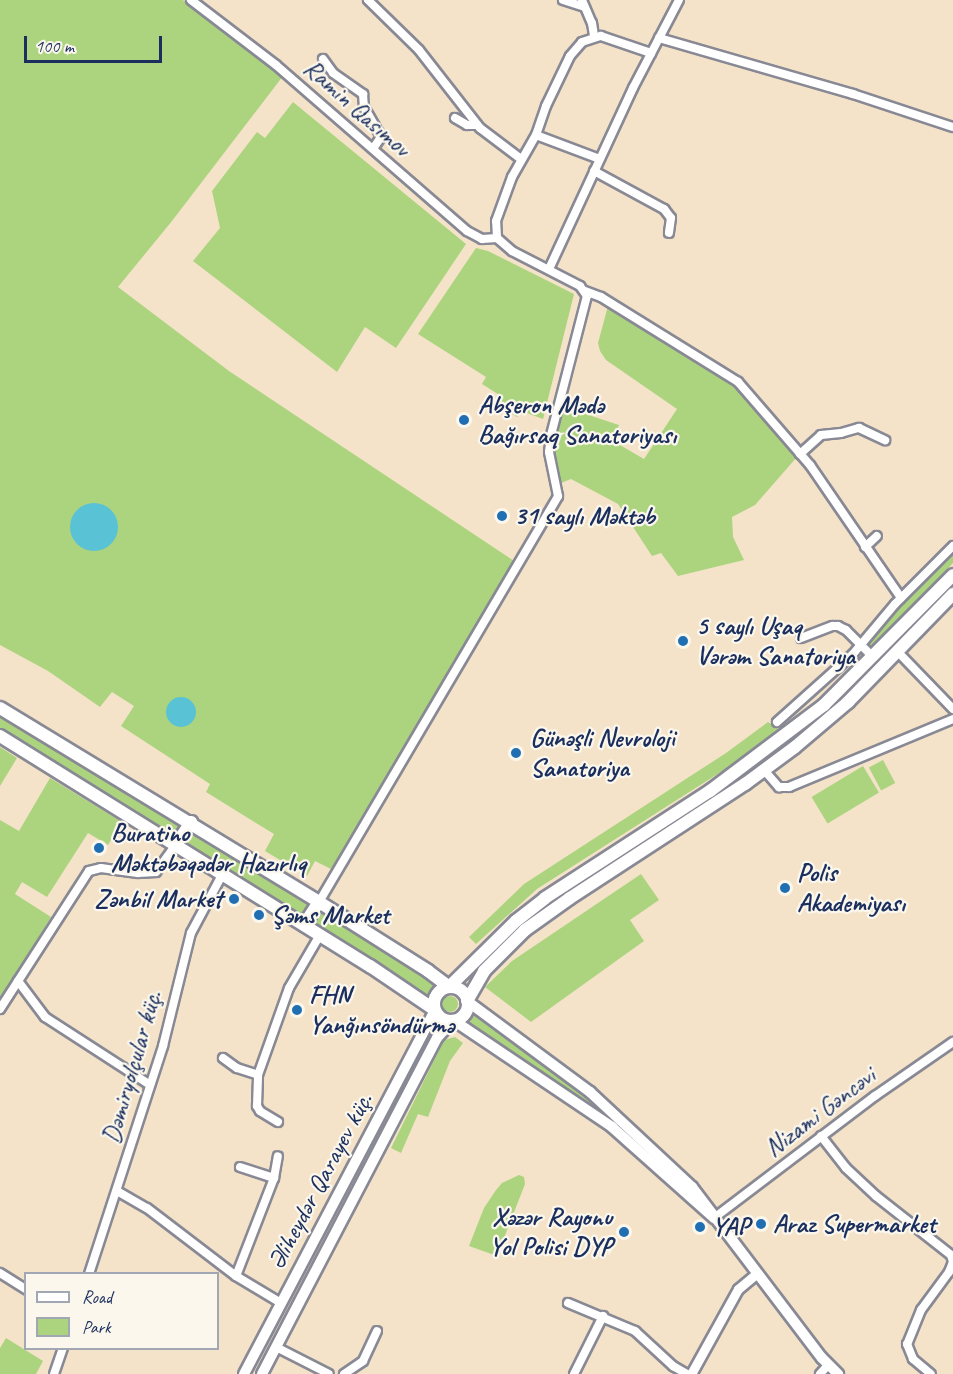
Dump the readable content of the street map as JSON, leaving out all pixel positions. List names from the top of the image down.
{
  "streets": {
    "main road": ["Əliheydər Qarayev küç."],
    "street": ["Ramin Qasımov", "Dəmiryolçular küç.", "Nizami Gəncəvi"]
  },
  "places": [
    "Abşeron Mədə Bağırsaq Sanatoriyası",
    "31 saylı Məktəb",
    "5 saylı Uşaq Vərəm Sanatoriya",
    "Günəşli Nevroloji Sanatoriya",
    "Buratino Məktəbəqədər Hazırlıq",
    "Polis Akademiyası",
    "Zənbil Market",
    "Şəms Market",
    "FHN Yanğınsöndürmə",
    "Araz Supermarket",
    "YAP",
    "Xəzər Rayonu Yol Polisi DYP"
  ],
  "legend": ["Road", "Park"],
  "scale_bar": "100 m"
}
